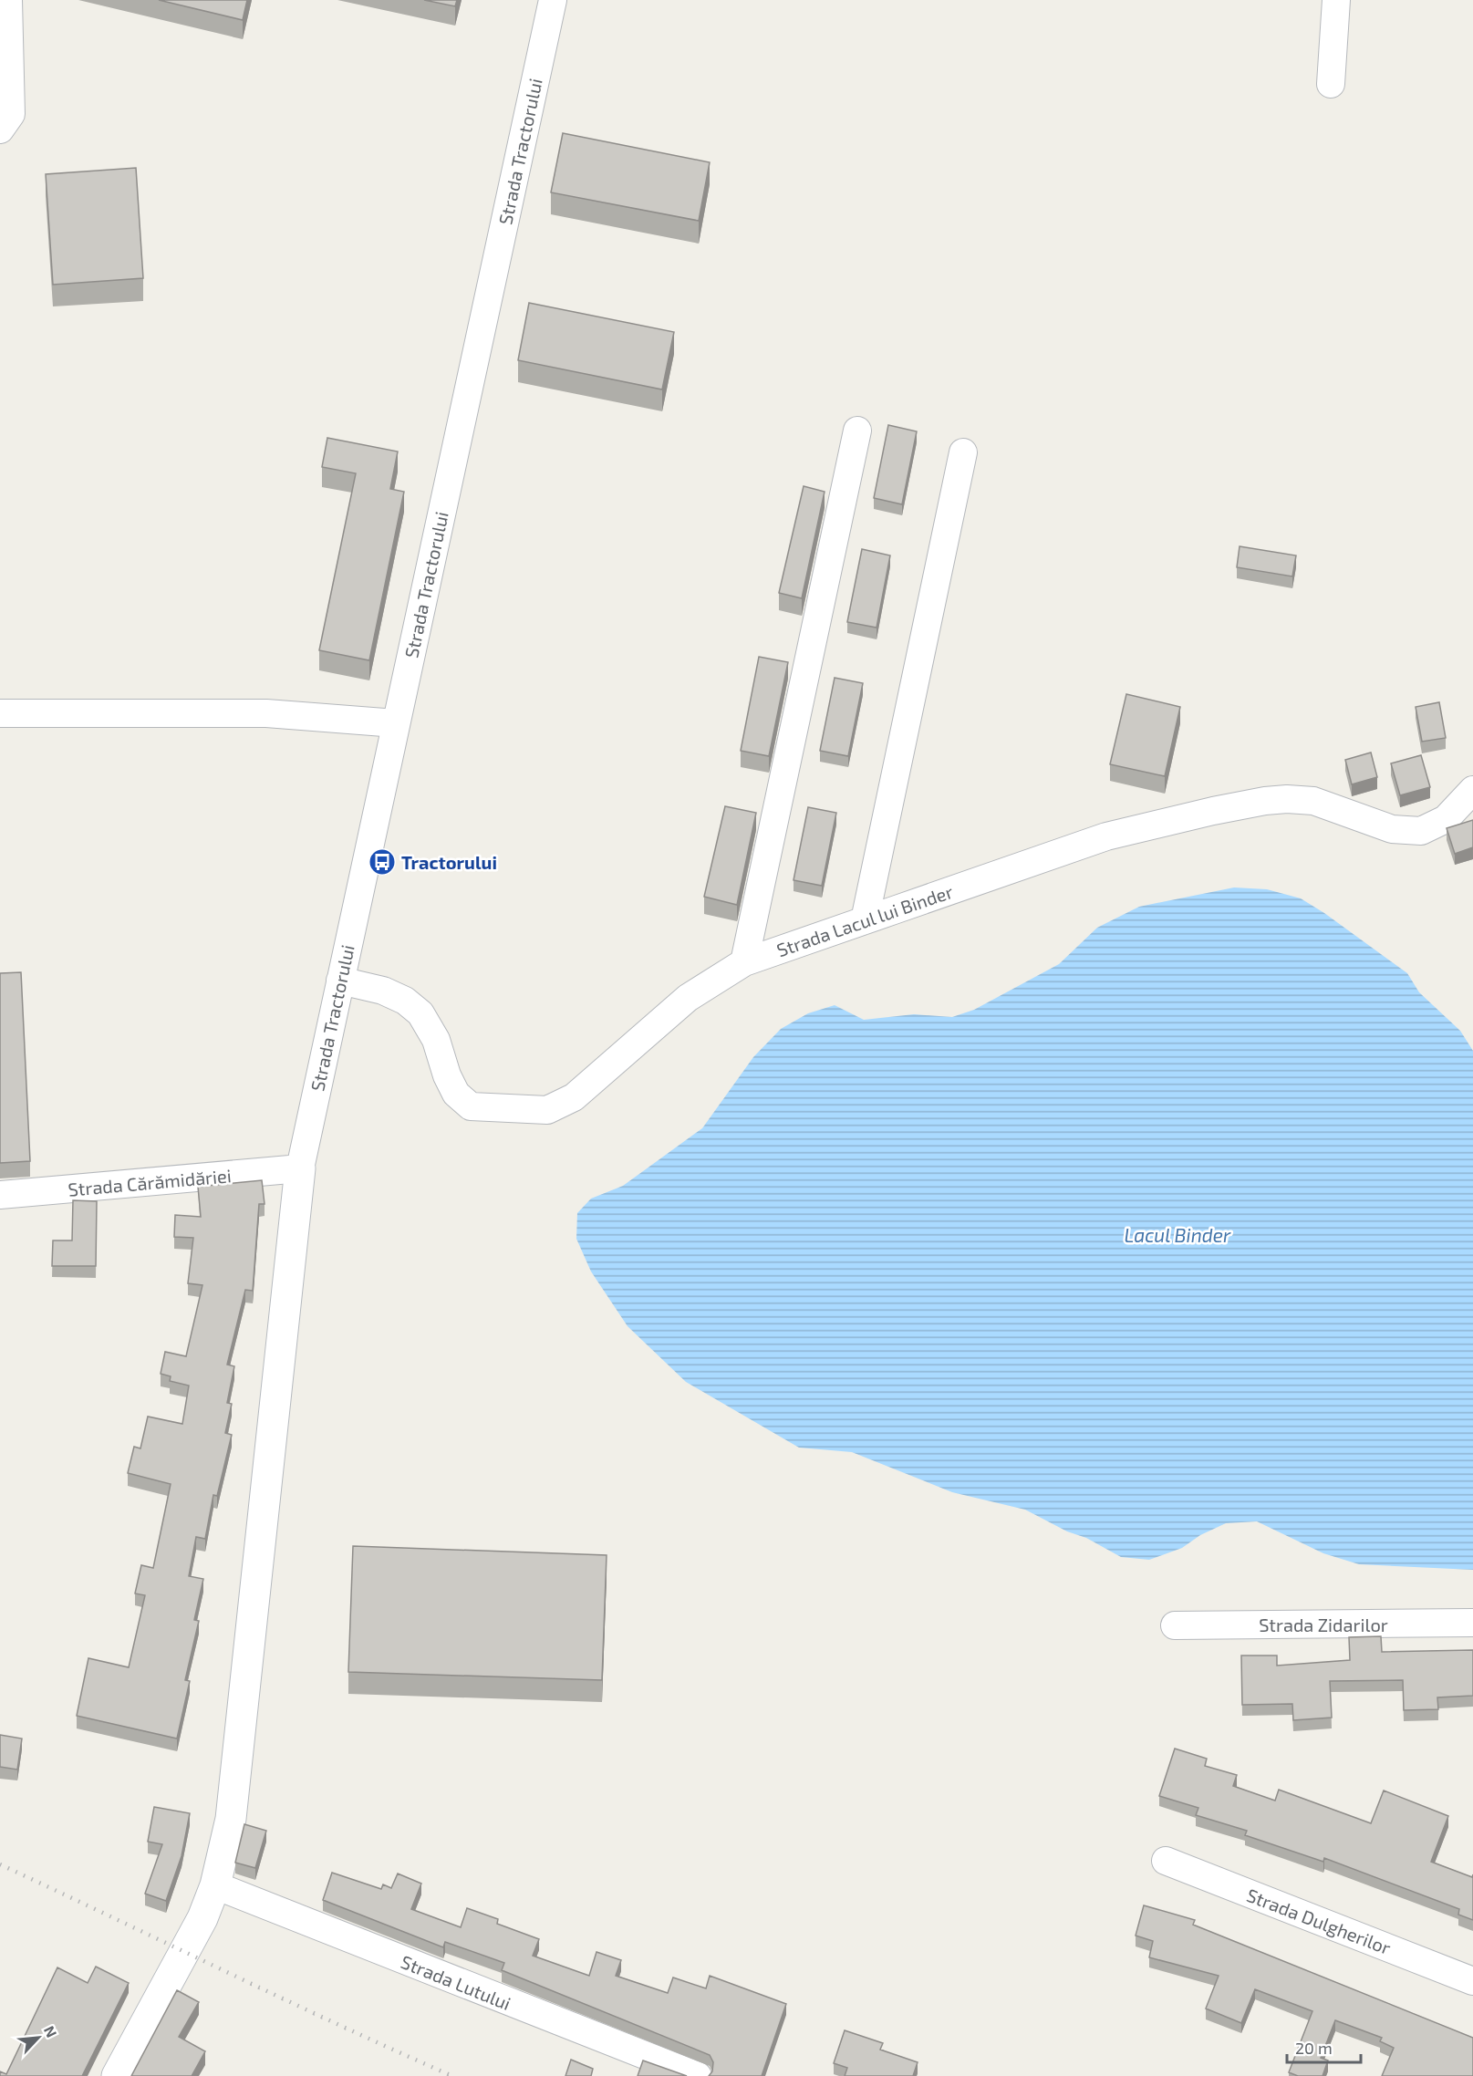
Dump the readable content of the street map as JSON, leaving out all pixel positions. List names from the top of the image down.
{
  "streets": {
    "street": [
      "Strada Tractorului",
      "Strada Lacul lui Binder",
      "Strada Cărămidăriei",
      "Strada Zidarilor",
      "Strada Dulgherilor",
      "Strada Lutului"
    ]
  },
  "crossings": [
    ["Strada Tractorului", "Strada Lacul lui Binder"],
    ["Strada Tractorului", "Strada Cărămidăriei"]
  ],
  "water": ["Lacul Binder"],
  "places": {
    "bus stop": ["Tractorului"]
  },
  "scale_bar": "20 m",
  "north": "top right"
}
